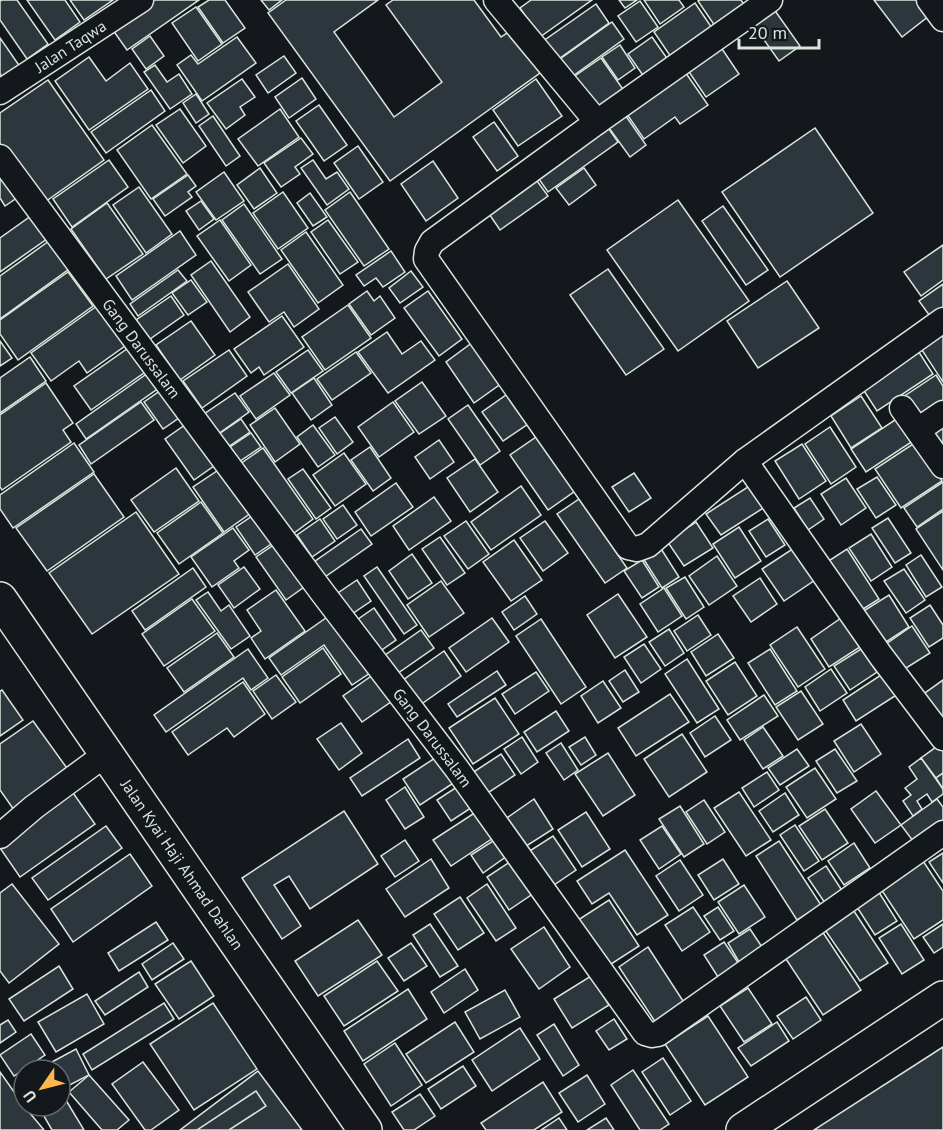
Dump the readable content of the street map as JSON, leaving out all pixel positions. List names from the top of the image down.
{
  "streets": {
    "main road": ["Jalan Kyai Haji Ahmad Dahlan"],
    "street": ["Jalan Taqwa", "Gang Darussalam"]
  },
  "scale_bar": "20 m",
  "north": "bottom left"
}
